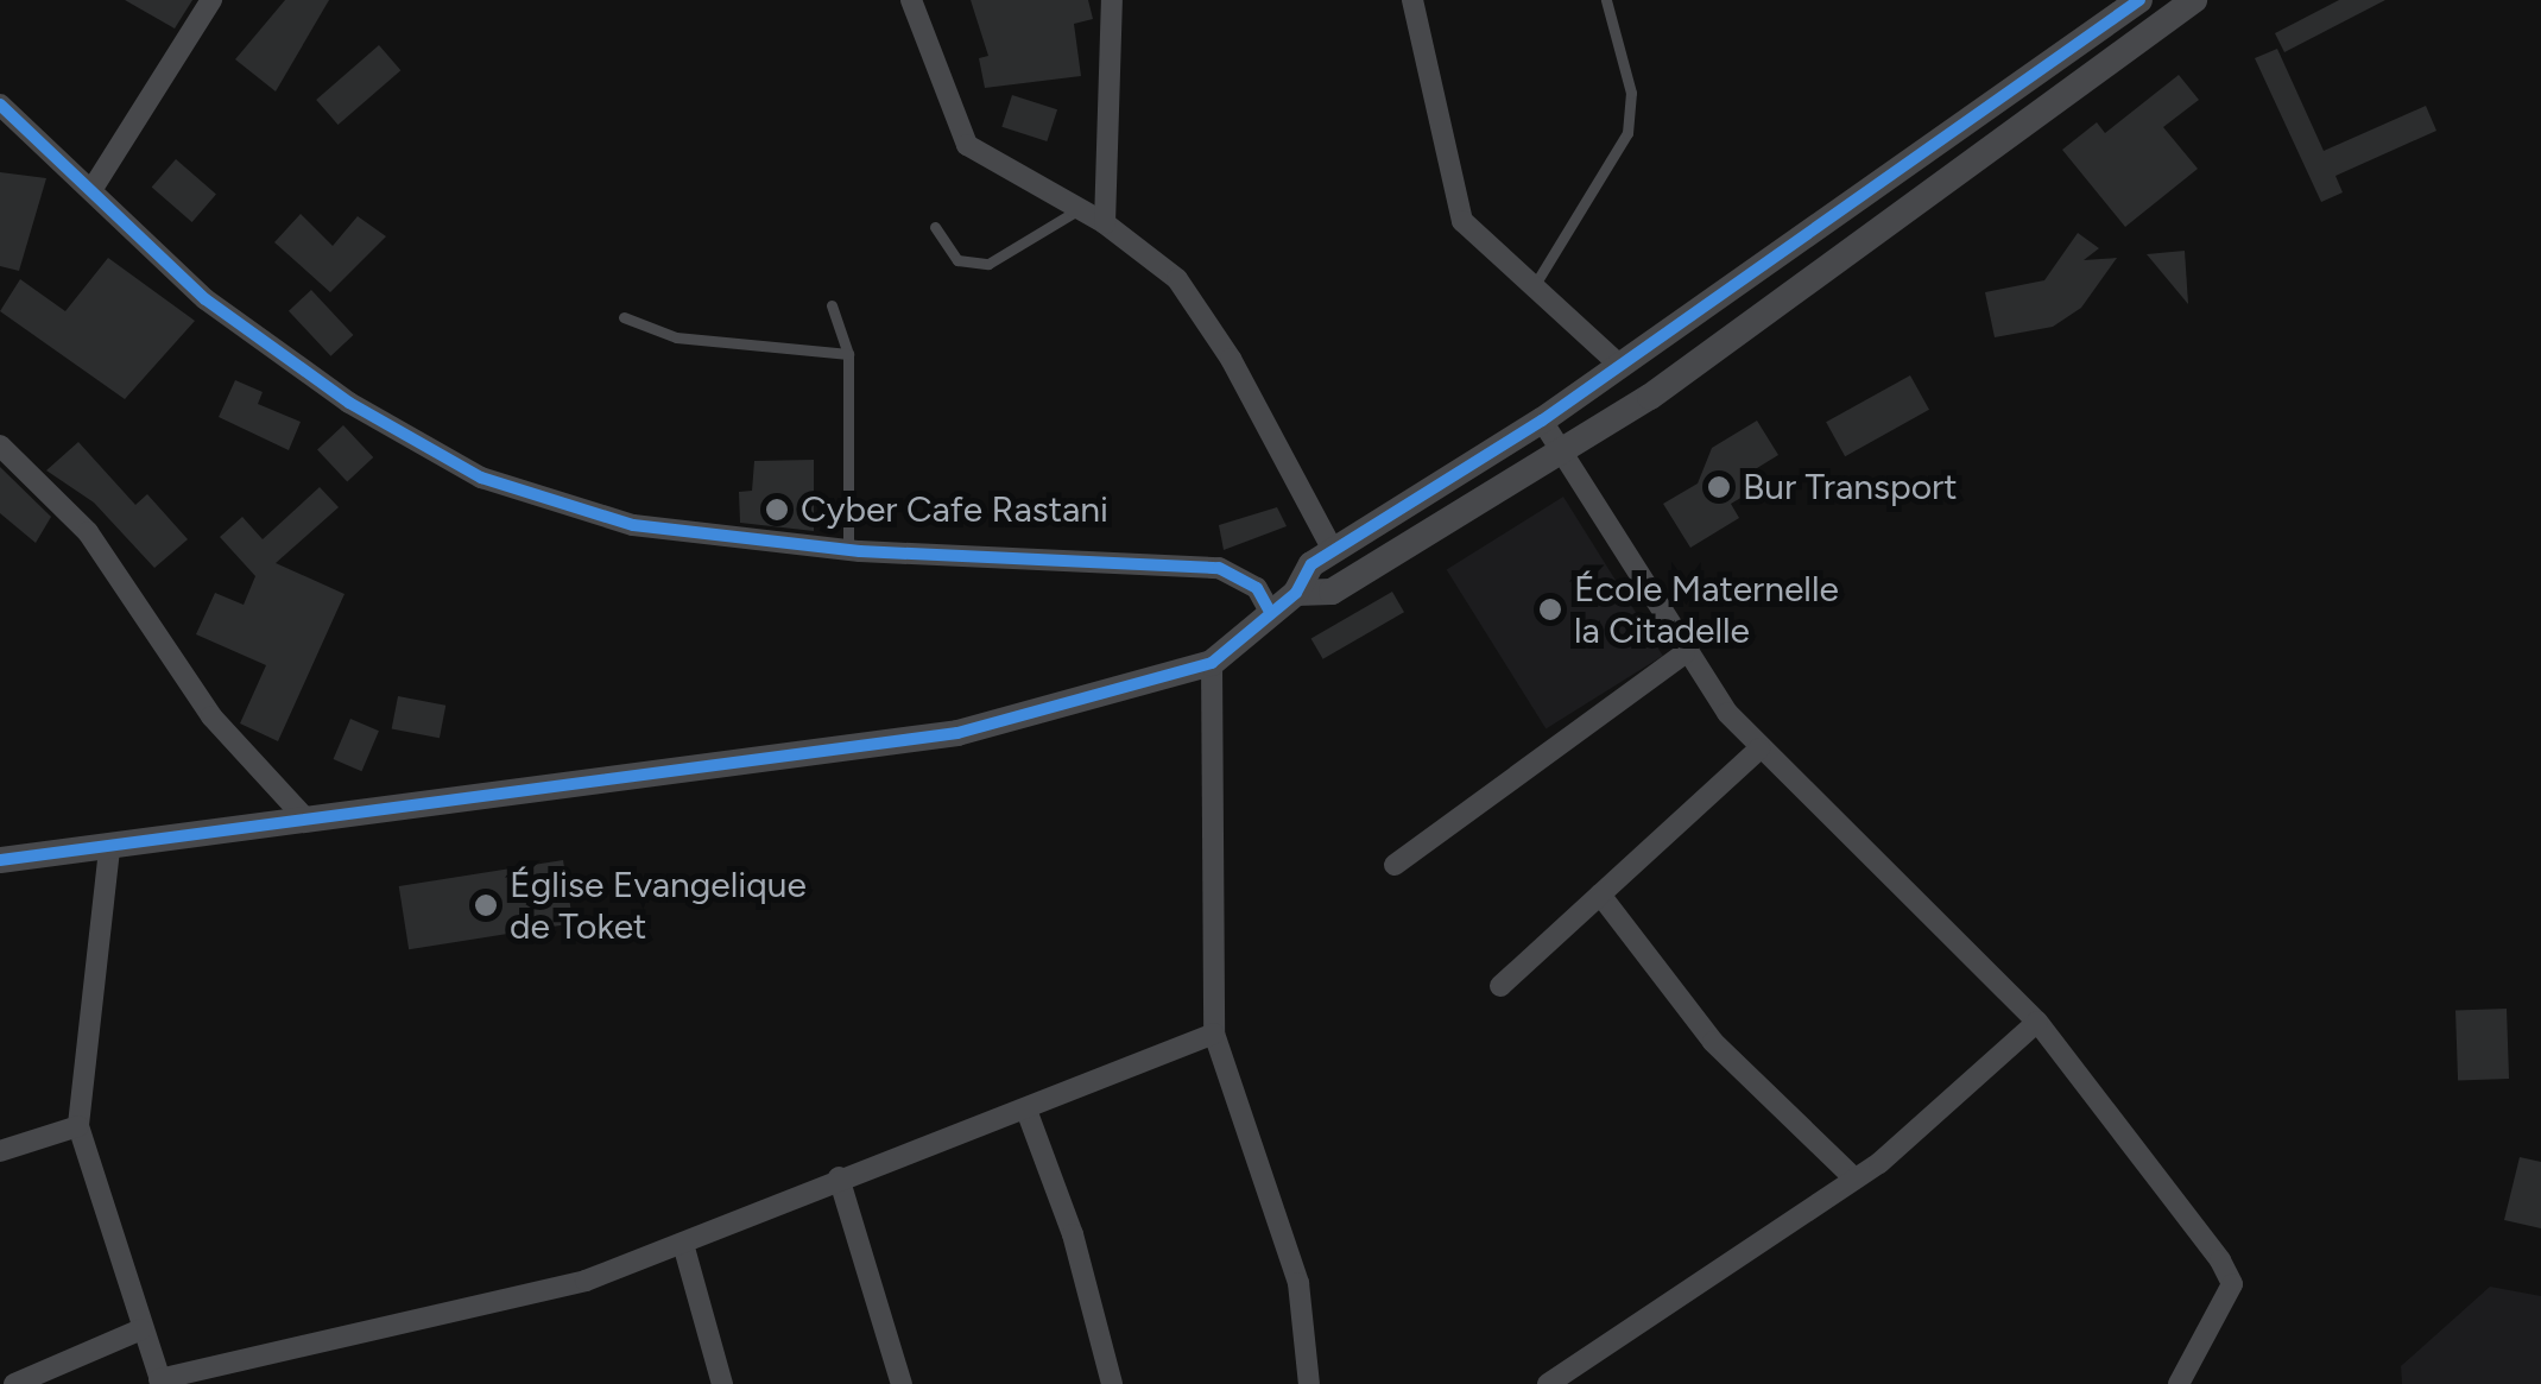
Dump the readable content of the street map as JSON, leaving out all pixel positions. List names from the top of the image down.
{
  "places": [
    "Bur Transport",
    "Cyber Cafe Rastani",
    "École Maternelle la Citadelle",
    "Église Evangelique de Toket"
  ]
}
